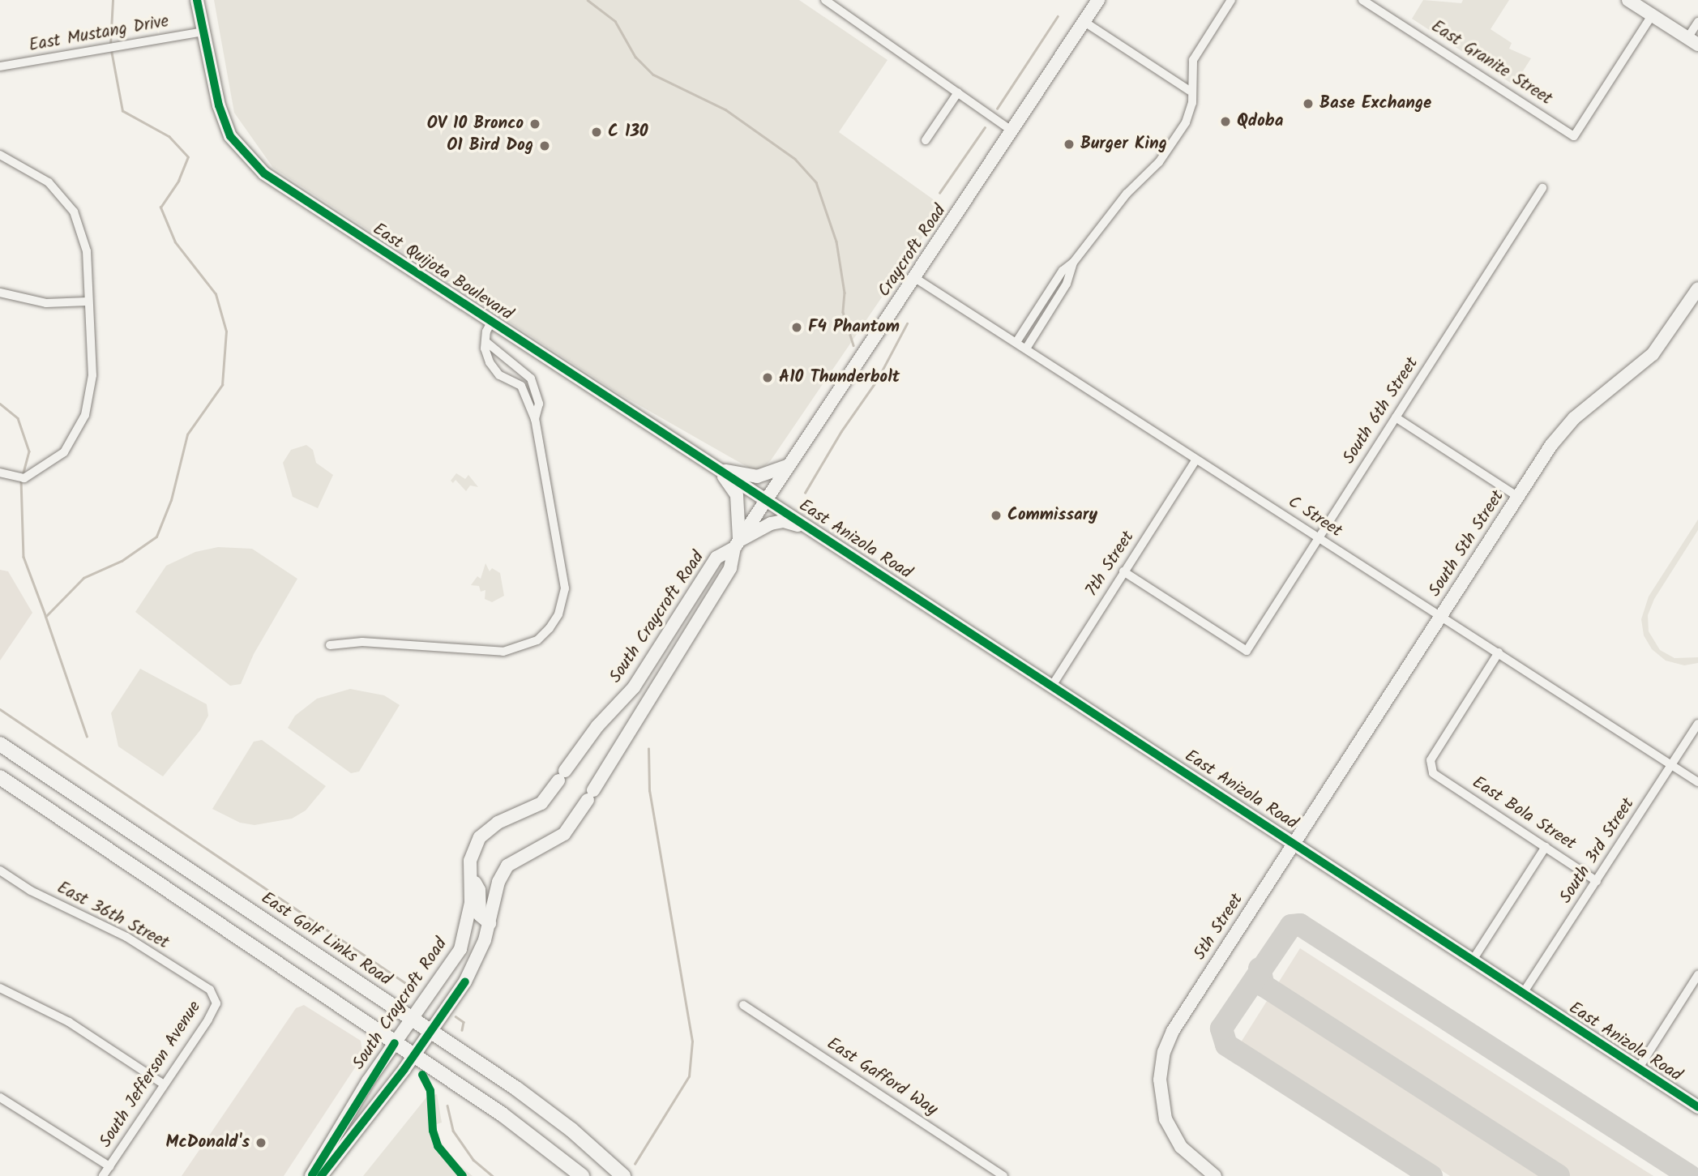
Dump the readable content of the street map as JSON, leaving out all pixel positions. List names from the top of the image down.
{
  "streets": {
    "main road": ["East Golf Links Road"],
    "street": [
      "East Mustang Drive",
      "East Granite Street",
      "Craycroft Road",
      "East Quijota Boulevard",
      "South 6th Street",
      "C Street",
      "East Anizola Road",
      "South 5th Street",
      "7th Street",
      "South Craycroft Road",
      "East Bola Street",
      "South 3rd Street",
      "East 36th Street",
      "5th Street",
      "South Jefferson Avenue",
      "East Gafford Way"
    ]
  },
  "crossings": [
    ["East Mustang Drive", "East Quijota Boulevard"],
    ["Craycroft Road", "East Quijota Boulevard"],
    ["Craycroft Road", "C Street"],
    ["Craycroft Road", "East Anizola Road"],
    ["Craycroft Road", "South Craycroft Road"],
    ["East Quijota Boulevard", "East Anizola Road"],
    ["South 6th Street", "C Street"],
    ["South 6th Street", "7th Street"],
    ["C Street", "South 5th Street"],
    ["C Street", "7th Street"],
    ["C Street", "East Bola Street"],
    ["C Street", "South 3rd Street"],
    ["East Anizola Road", "South 5th Street"],
    ["East Anizola Road", "7th Street"],
    ["East Anizola Road", "South 3rd Street"],
    ["East Anizola Road", "5th Street"],
    ["South 5th Street", "5th Street"],
    ["South Craycroft Road", "East Golf Links Road"],
    ["East Bola Street", "South 3rd Street"],
    ["East 36th Street", "South Jefferson Avenue"]
  ],
  "places": [
    "Base Exchange",
    "Qdoba",
    "OV 10 Bronco",
    "C 130",
    "Burger King",
    "O1 Bird Dog",
    "F4 Phantom",
    "A10 Thunderbolt",
    "Commissary",
    "McDonald's"
  ]
}
